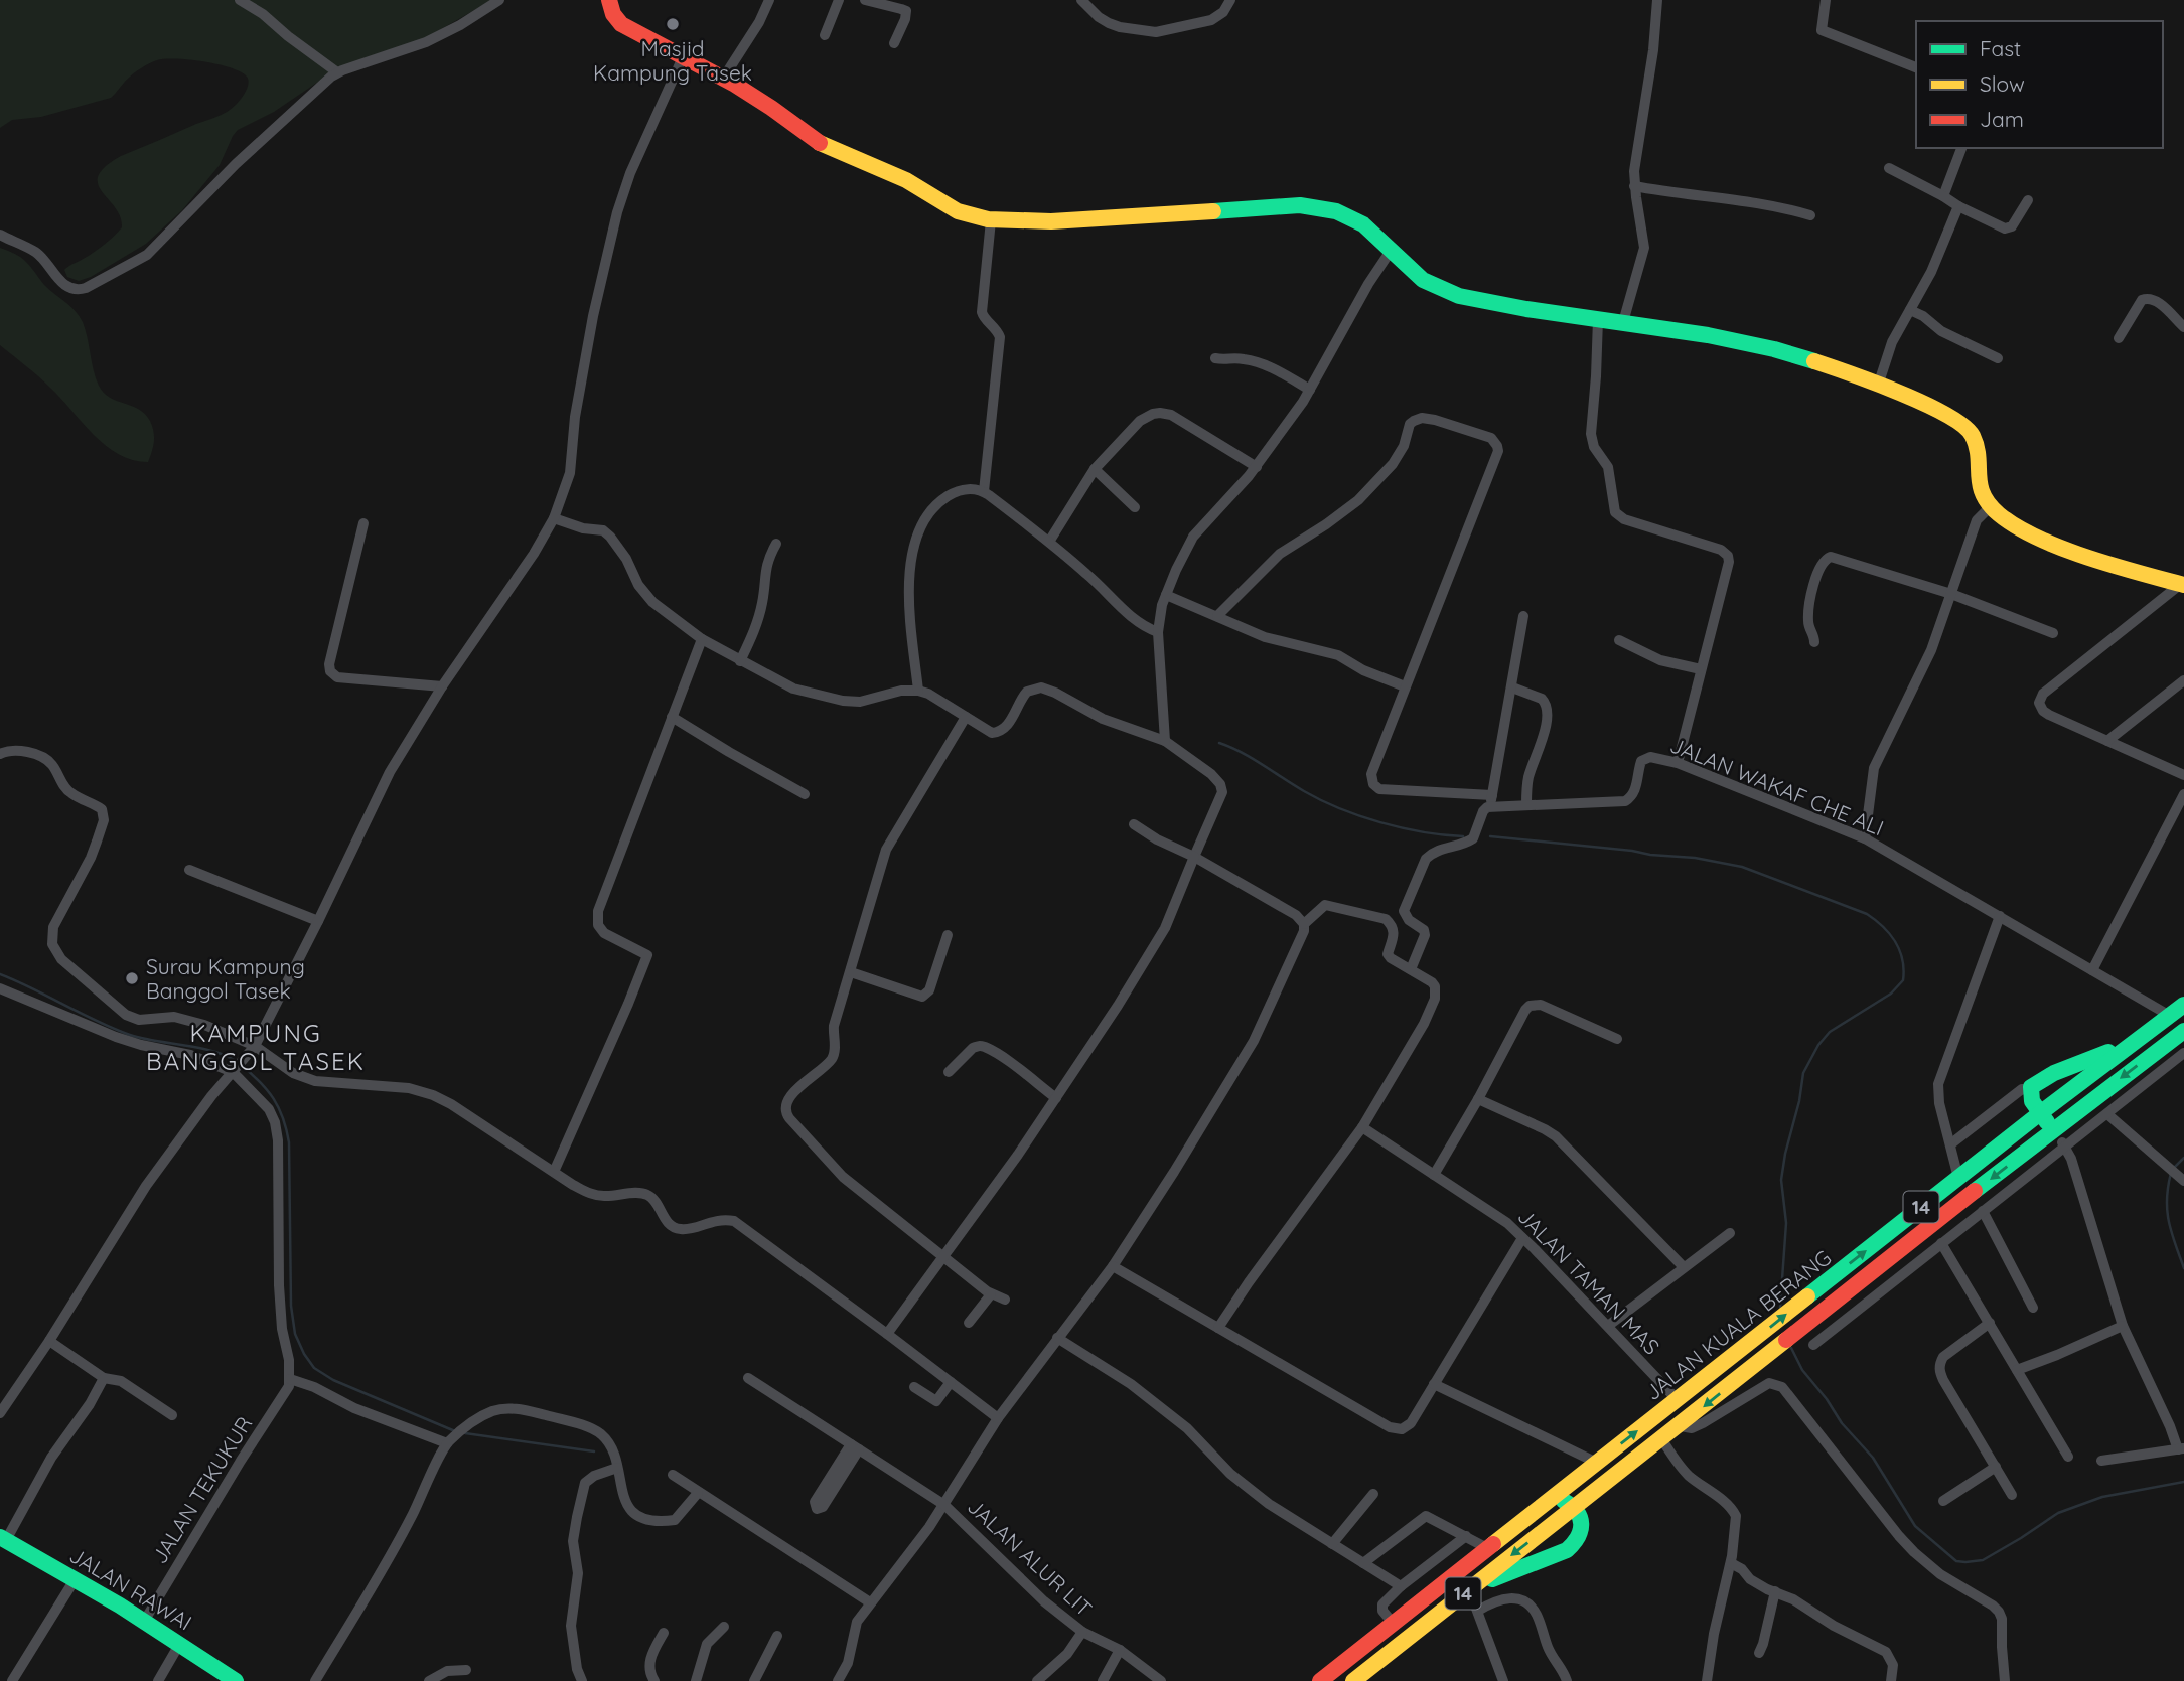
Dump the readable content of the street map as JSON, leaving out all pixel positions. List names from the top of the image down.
{
  "streets": {
    "main road": ["14", "JALAN KUALA BERANG", "JALAN RAWAI"],
    "street": [
      "JALAN WAKAF CHE ALI",
      "JALAN TAMAN MAS",
      "JALAN TEKUKUR",
      "JALAN ALUR LIT"
    ]
  },
  "crossings": [
    ["JALAN WAKAF CHE ALI", "JALAN KUALA BERANG"],
    ["JALAN TAMAN MAS", "JALAN KUALA BERANG"],
    ["JALAN TEKUKUR", "JALAN RAWAI"]
  ],
  "districts": ["KAMPUNG BANGGOL TASEK"],
  "places": ["Masjid Kampung Tasek", "Surau Kampung Banggol Tasek"],
  "legend": ["Fast", "Slow", "Jam"]
}
